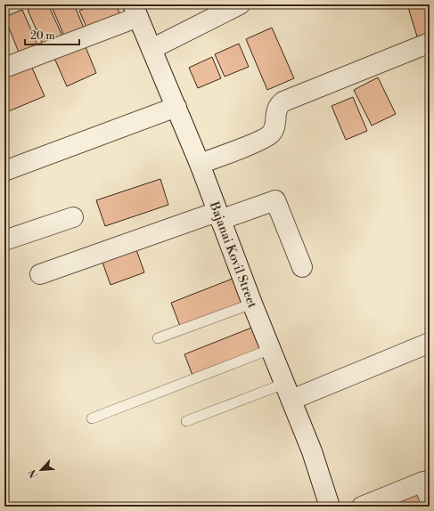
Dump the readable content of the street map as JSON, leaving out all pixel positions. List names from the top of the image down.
{
  "streets": {
    "street": ["Bajanai Kovil Street"]
  },
  "scale_bar": "20 m",
  "north": "bottom left"
}
